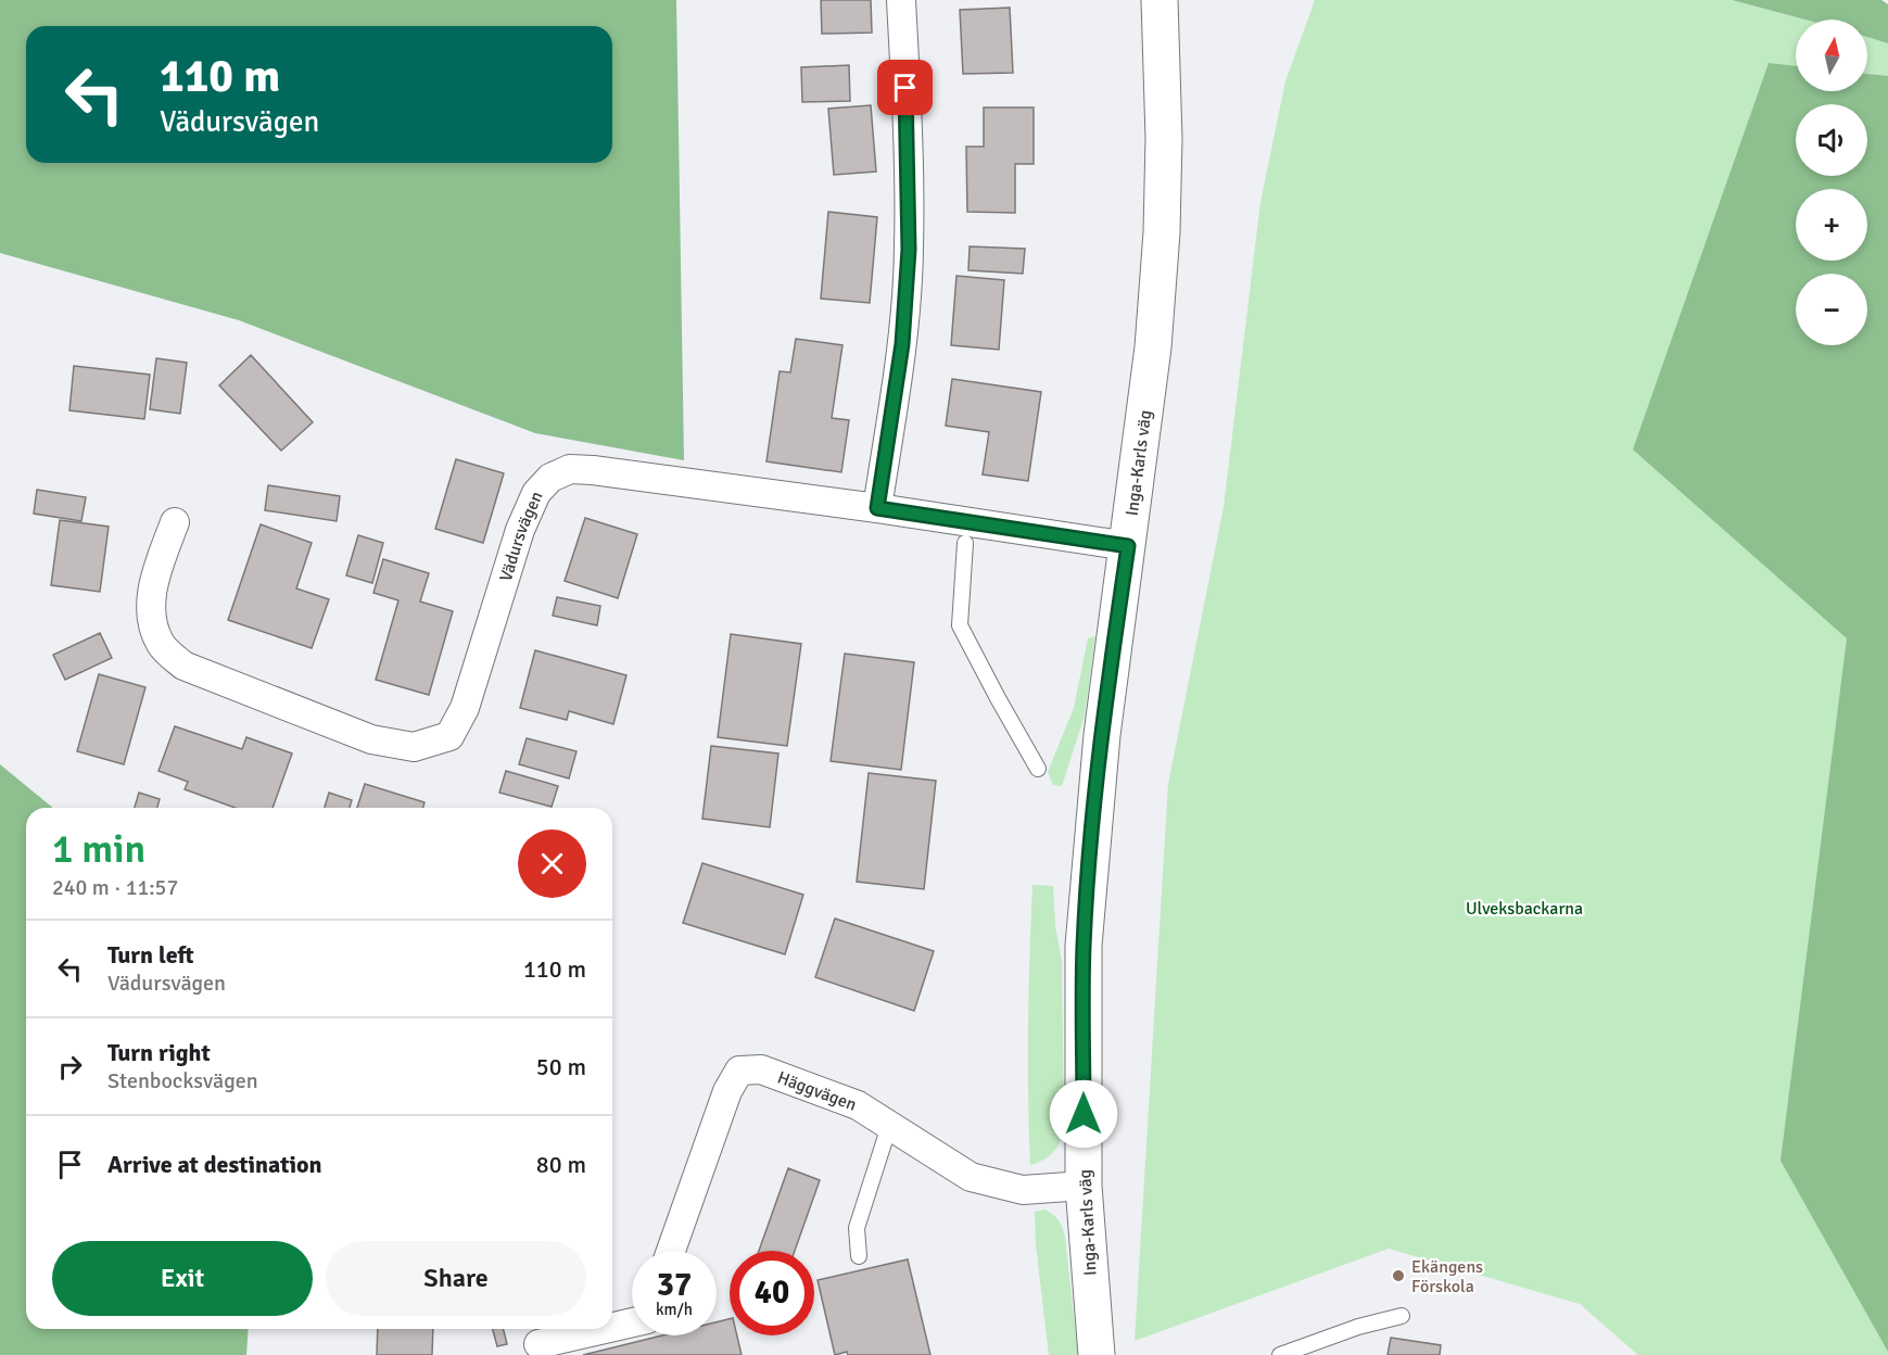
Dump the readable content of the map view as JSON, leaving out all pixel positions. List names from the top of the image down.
{
  "streets": {
    "street": ["Inga-Karls väg", "Vädursvägen", "Häggvägen"]
  },
  "crossings": [
    ["Inga-Karls väg", "Vädursvägen"],
    ["Inga-Karls väg", "Häggvägen"]
  ],
  "parks": ["Ulveksbackarna"],
  "places": ["Ekängens Förskola"],
  "north": "top",
  "page": {
    "map_buttons": ["+", "−"],
    "turn": ["110 m", "Vädursvägen"],
    "heading": ["1 min", "240 m · 11:57"],
    "list": [
      {
        "name": "Turn left",
        "note": "Vädursvägen",
        "value": "110 m"
      },
      {
        "name": "Turn right",
        "note": "Stenbocksvägen",
        "value": "50 m"
      },
      {
        "name": "Arrive at destination",
        "value": "80 m"
      }
    ],
    "buttons": ["Exit", "Share"],
    "speed": "37 km/h",
    "limit": "40"
  }
}
